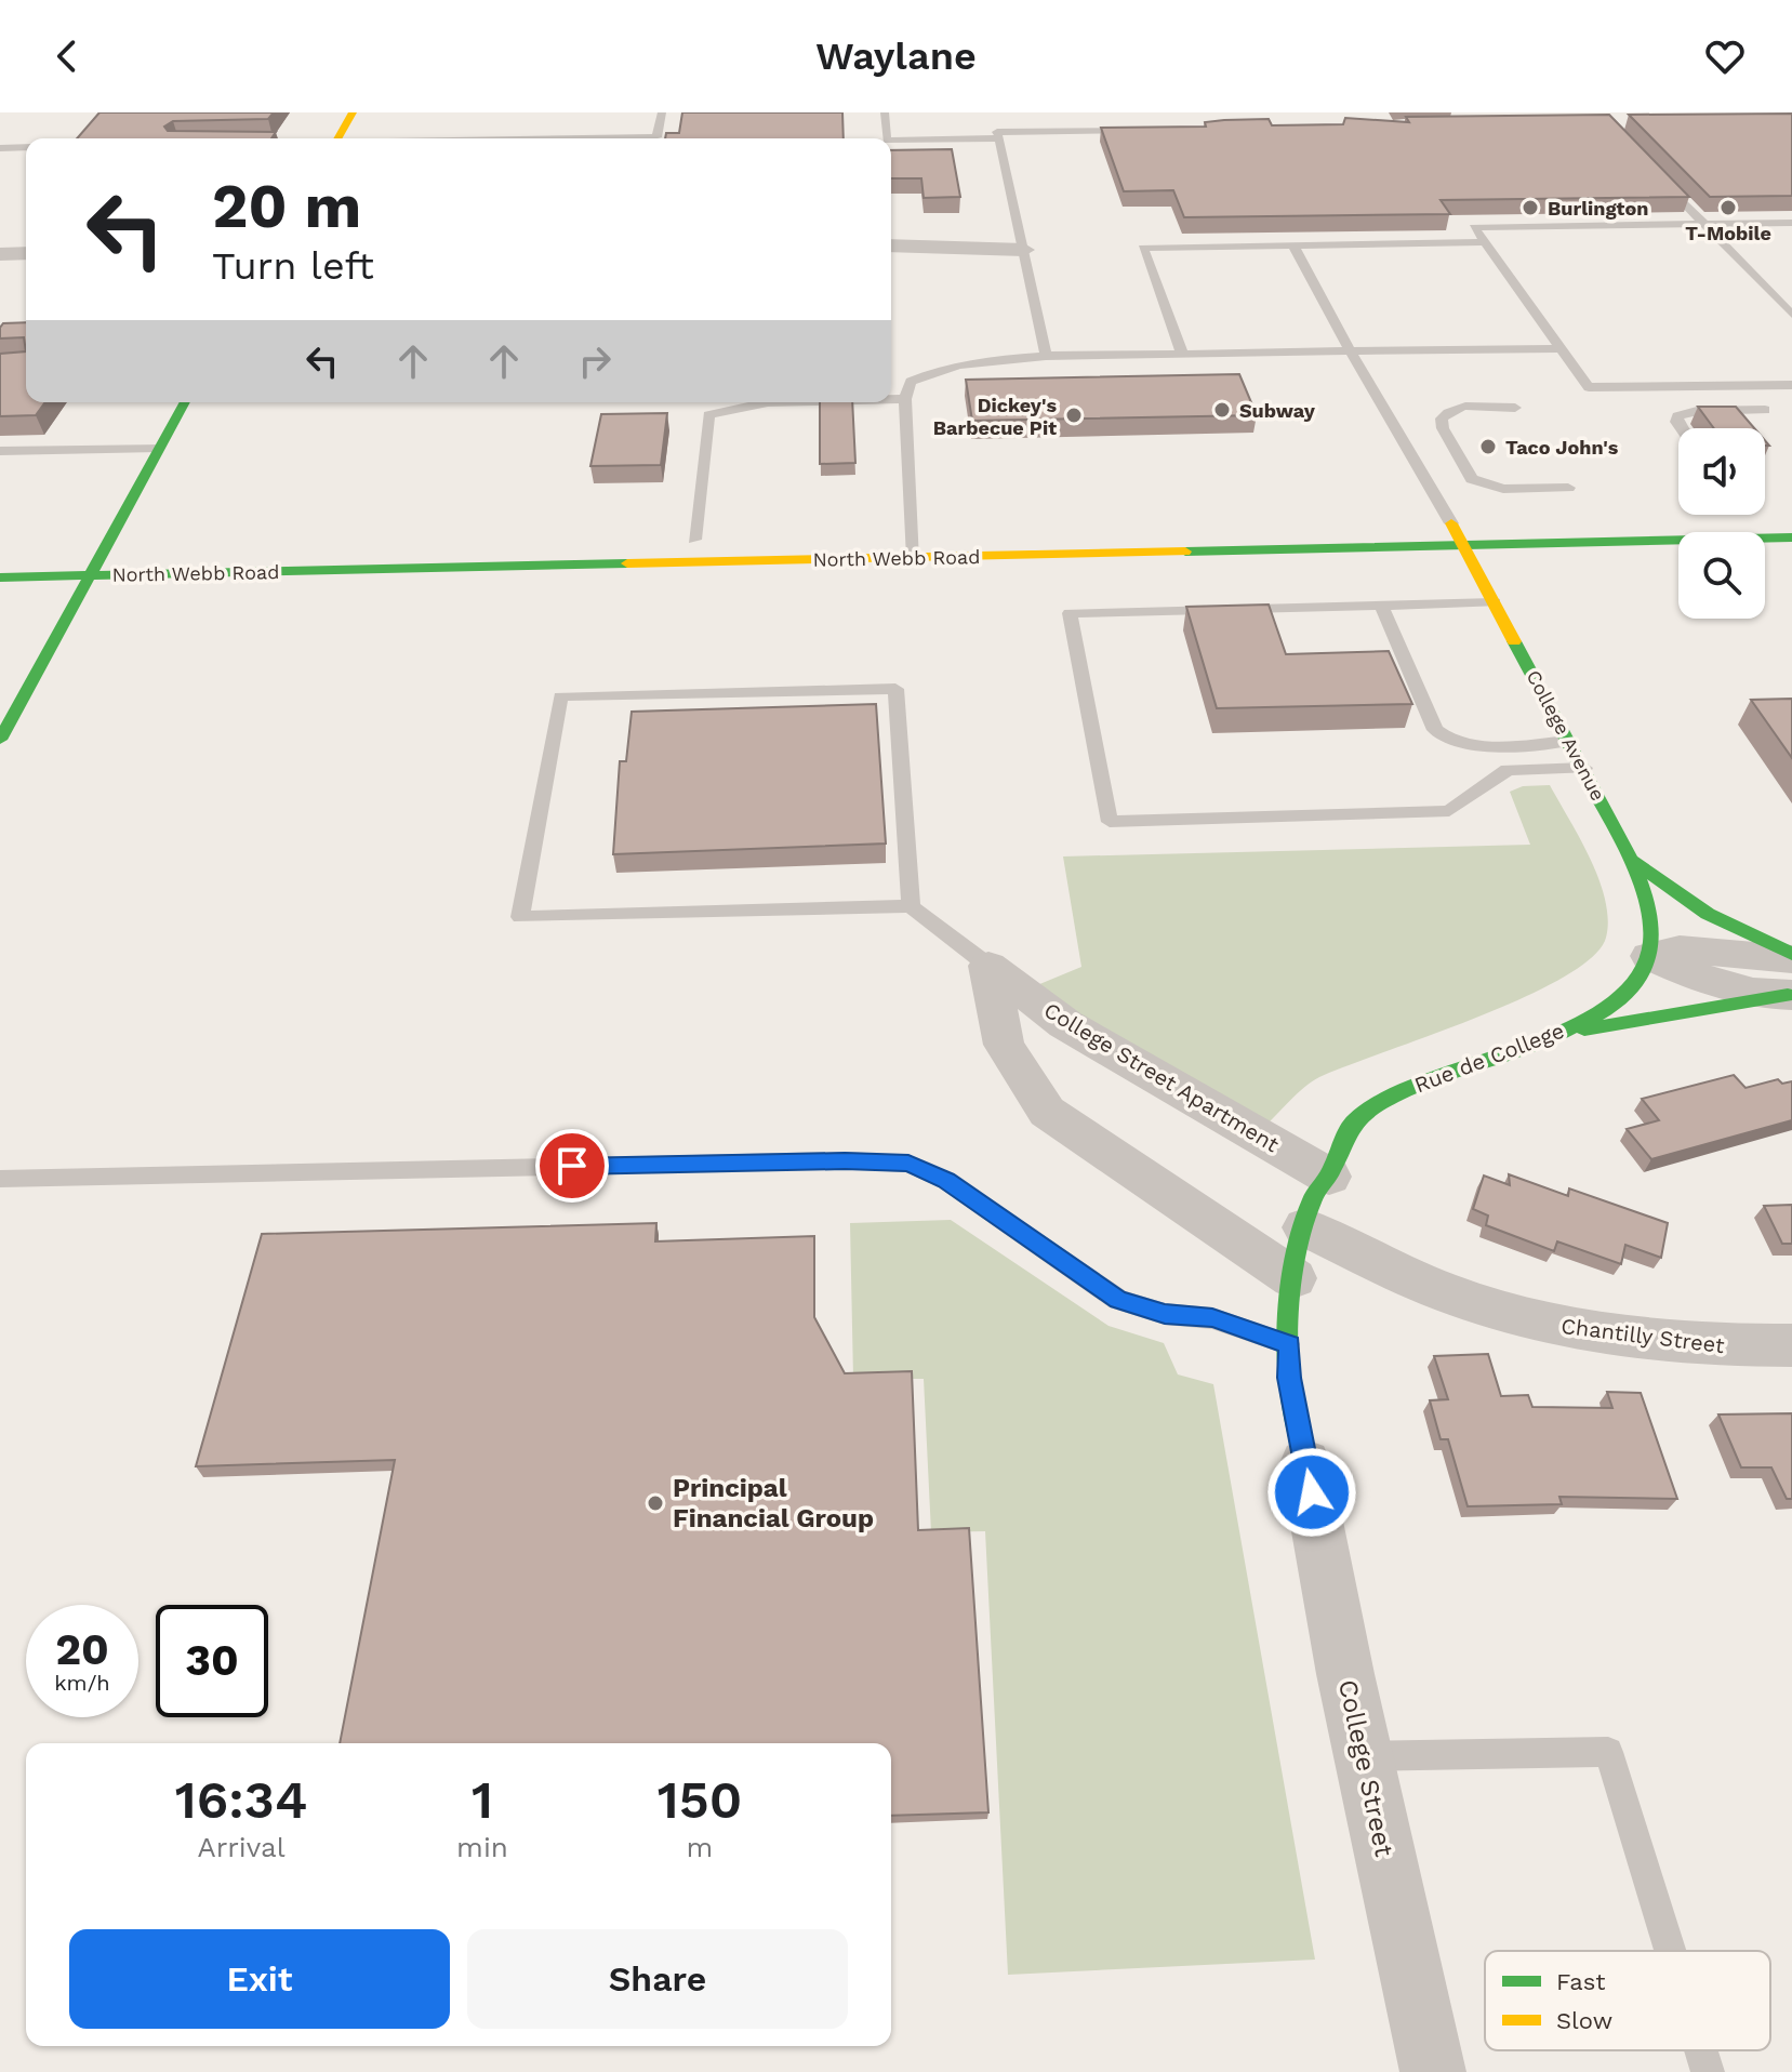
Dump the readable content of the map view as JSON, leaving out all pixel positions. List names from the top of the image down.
{
  "streets": {
    "street": [
      "North Webb Road",
      "College Avenue",
      "Rue de College",
      "College Street Apartment",
      "Chantilly Street",
      "College Street"
    ]
  },
  "crossings": [
    ["North Webb Road", "College Avenue"],
    ["College Avenue", "Rue de College"],
    ["Rue de College", "College Street Apartment"],
    ["Rue de College", "Chantilly Street"],
    ["Rue de College", "College Street"]
  ],
  "places": [
    "Burlington",
    "T-Mobile",
    "Subway",
    "Dickey's Barbecue Pit",
    "Taco John's",
    "Principal Financial Group"
  ],
  "legend": ["Fast", "Slow"],
  "page": {
    "header": "Waylane",
    "turn": ["20 m", "Turn left"],
    "speed": "20 km/h",
    "limit": "30",
    "eta": [
      "16:34",
      "Arrival",
      "1",
      "min",
      "150",
      "m"
    ],
    "buttons": ["Exit", "Share"]
  }
}
